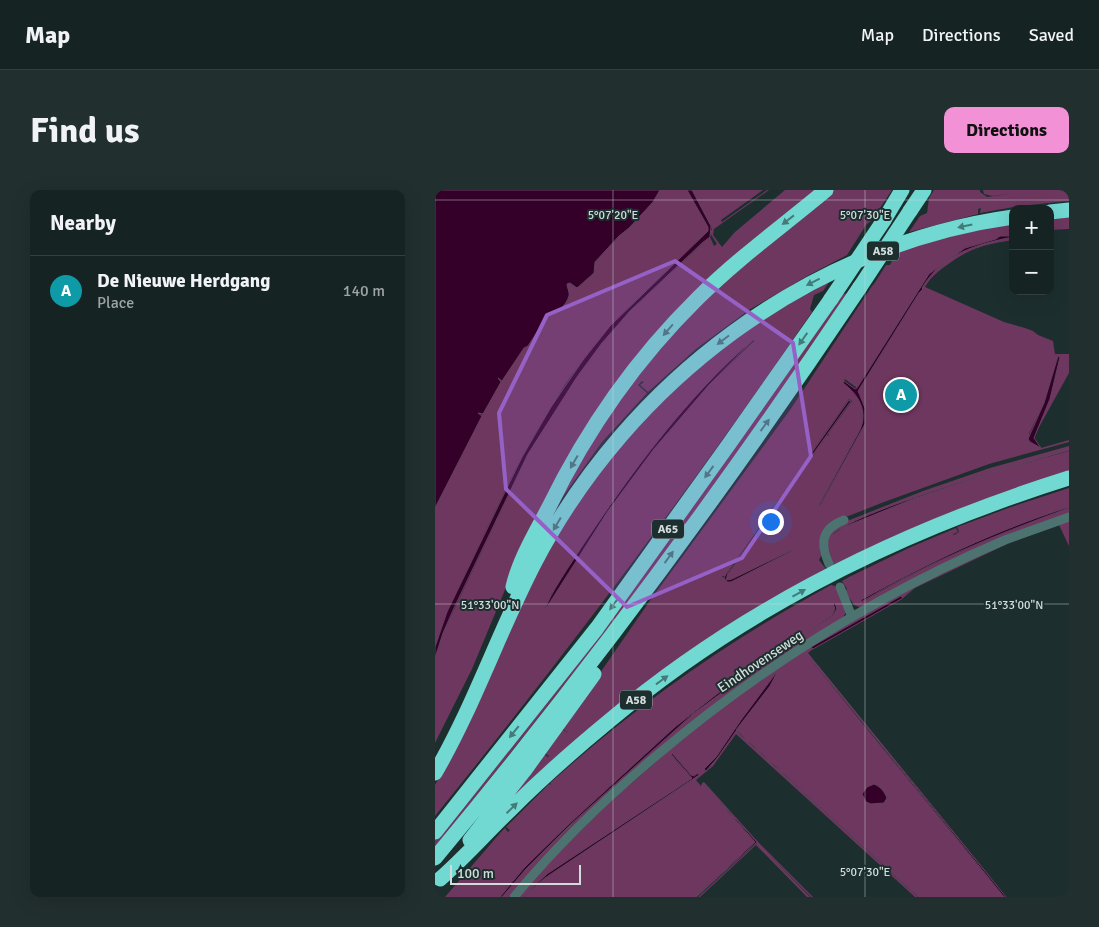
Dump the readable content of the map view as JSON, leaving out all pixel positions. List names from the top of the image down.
{
  "streets": {
    "highway": ["A58", "A65"],
    "street": ["Eindhovenseweg"]
  },
  "crossings": [
    ["A58", "A65"]
  ],
  "scale_bar": "100 m",
  "page": {
    "header": "Map",
    "nav": ["Map", "Directions", "Saved"],
    "buttons": "Directions",
    "title": "Find us",
    "heading": "Nearby",
    "map_buttons": ["+", "−"],
    "list": [
      {
        "mark": "A",
        "name": "De Nieuwe Herdgang",
        "note": "Place",
        "value": "140 m"
      }
    ],
    "pins": "A",
    "scale": "100 m"
  },
  "coordinates": ["5°07'20\"E", "5°07'30\"E", "51°33'00\"N"]
}
